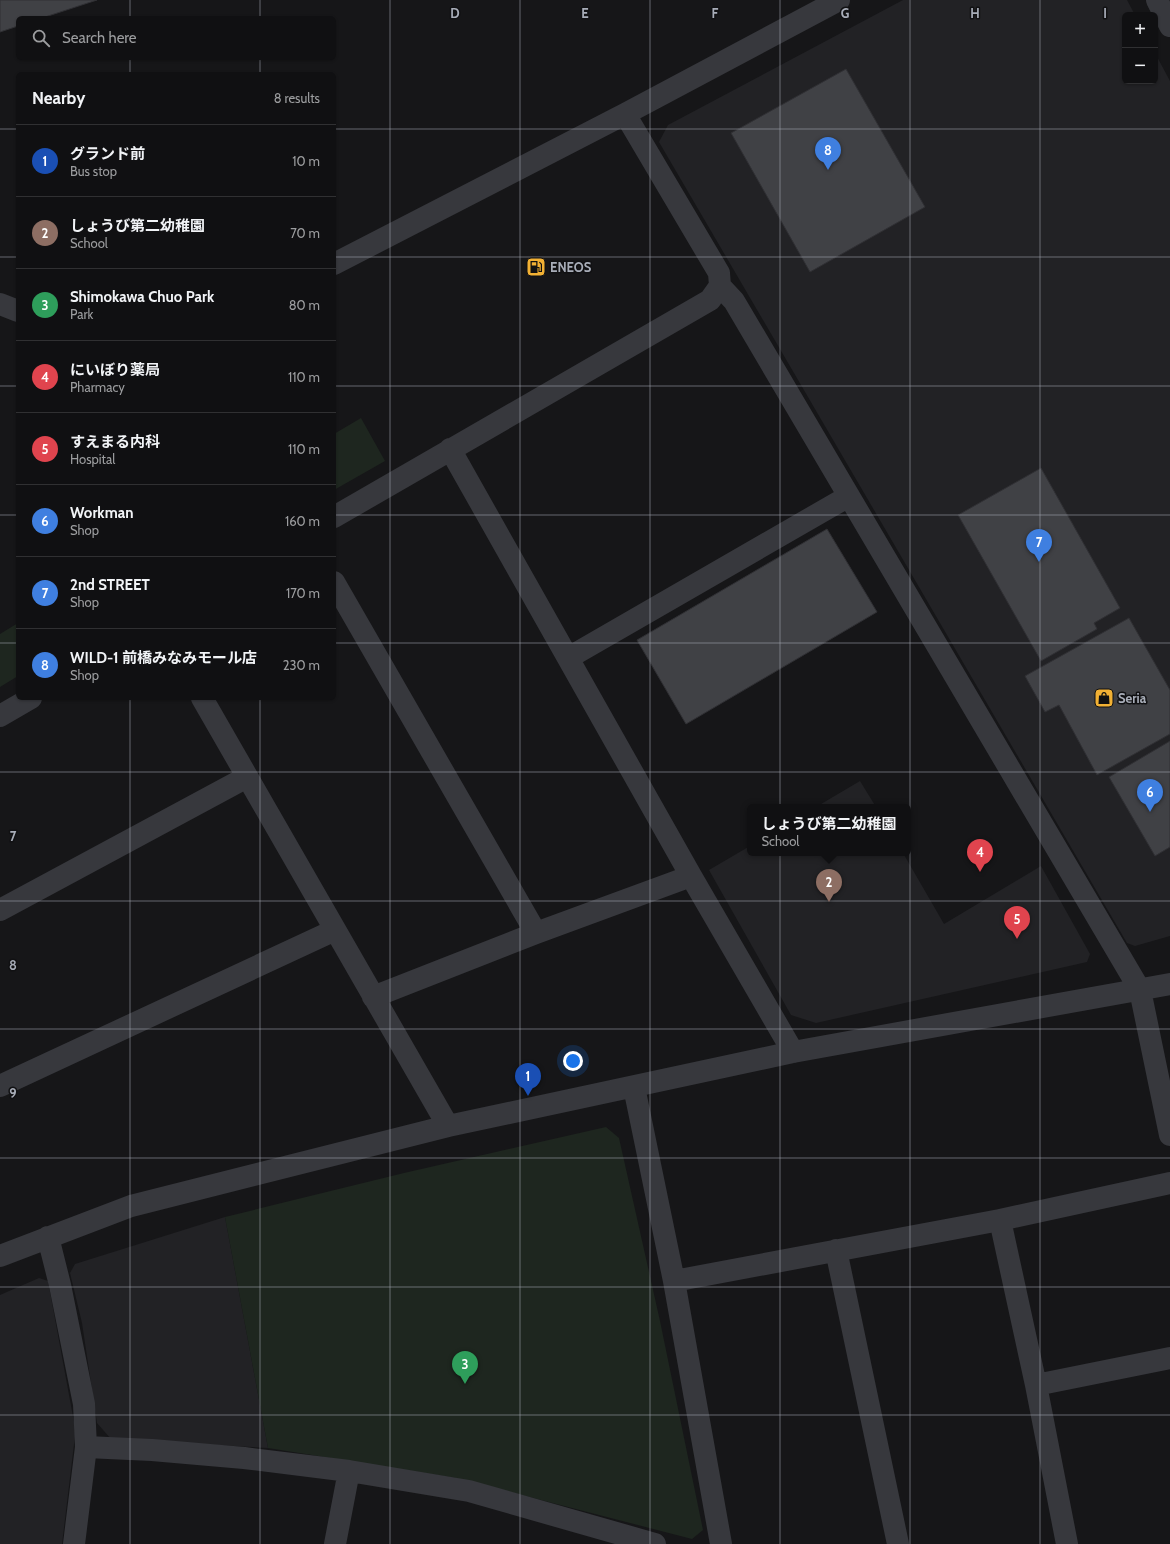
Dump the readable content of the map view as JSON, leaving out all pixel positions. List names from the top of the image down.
{
  "places": {
    "fuel station": ["ENEOS"],
    "shop": ["Seria"]
  },
  "page": {
    "map_buttons": ["+", "−"],
    "search": "Search here",
    "heading": ["Nearby", "8 results"],
    "list": [
      {
        "mark": "1",
        "name": "グランド前",
        "note": "Bus stop",
        "value": "10 m"
      },
      {
        "mark": "2",
        "name": "しょうび第二幼稚園",
        "note": "School",
        "value": "70 m"
      },
      {
        "mark": "3",
        "name": "Shimokawa Chuo Park",
        "note": "Park",
        "value": "80 m"
      },
      {
        "mark": "4",
        "name": "にいぼり薬局",
        "note": "Pharmacy",
        "value": "110 m"
      },
      {
        "mark": "5",
        "name": "すえまる内科",
        "note": "Hospital",
        "value": "110 m"
      },
      {
        "mark": "6",
        "name": "Workman",
        "note": "Shop",
        "value": "160 m"
      },
      {
        "mark": "7",
        "name": "2nd STREET",
        "note": "Shop",
        "value": "170 m"
      },
      {
        "mark": "8",
        "name": "WILD-1 前橋みなみモール店",
        "note": "Shop",
        "value": "230 m"
      }
    ],
    "pins": [
      "8",
      "7",
      "6",
      "4",
      "2",
      "5",
      "1",
      "3"
    ],
    "popup": ["しょうび第二幼稚園", "School"]
  },
  "grid": {
    "columns": [
      "D",
      "E",
      "F",
      "G",
      "H",
      "I"
    ],
    "rows": ["7", "8", "9"]
  }
}
